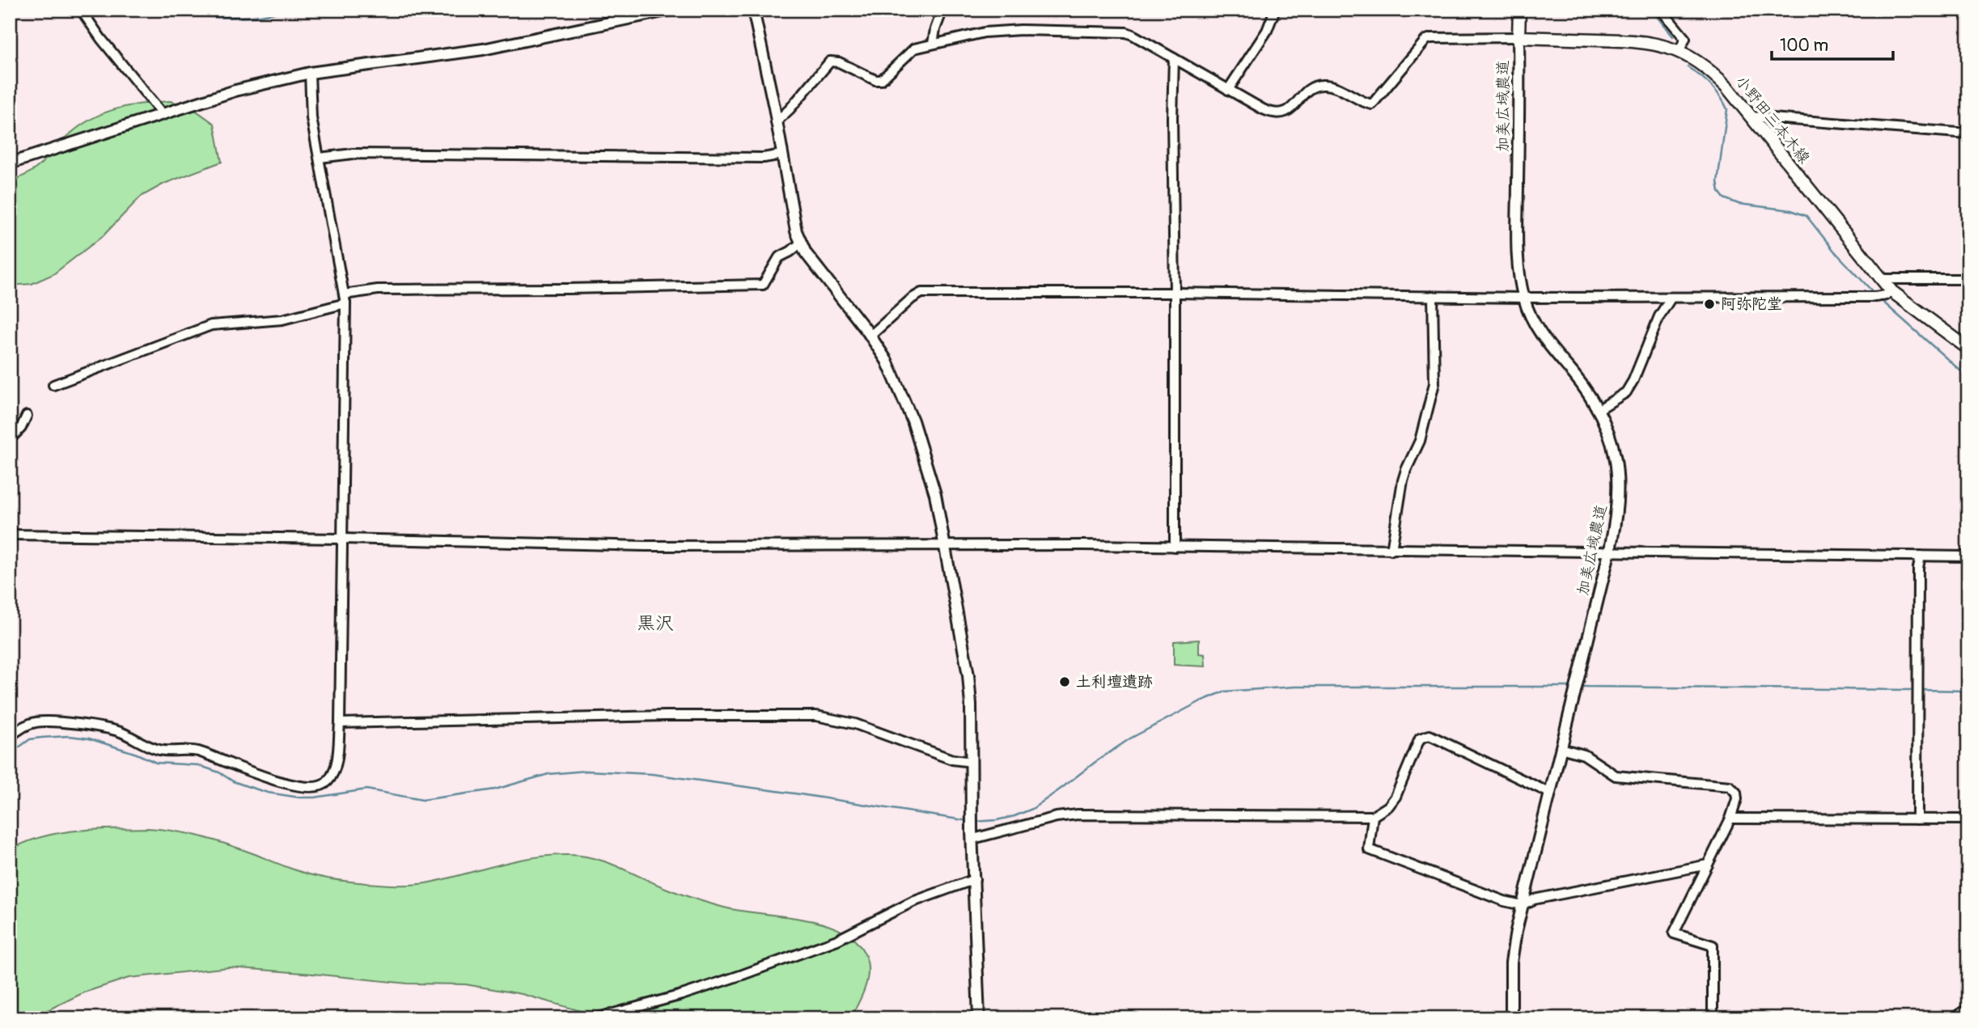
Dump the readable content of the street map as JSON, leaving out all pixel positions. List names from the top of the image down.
{
  "streets": {
    "main road": ["小野田三本木線"],
    "street": ["加美広域農道"]
  },
  "crossings": [
    ["加美広域農道", "小野田三本木線"]
  ],
  "districts": ["黒沢"],
  "places": ["阿弥陀堂", "土利壇遺跡"],
  "scale_bar": "100 m"
}
